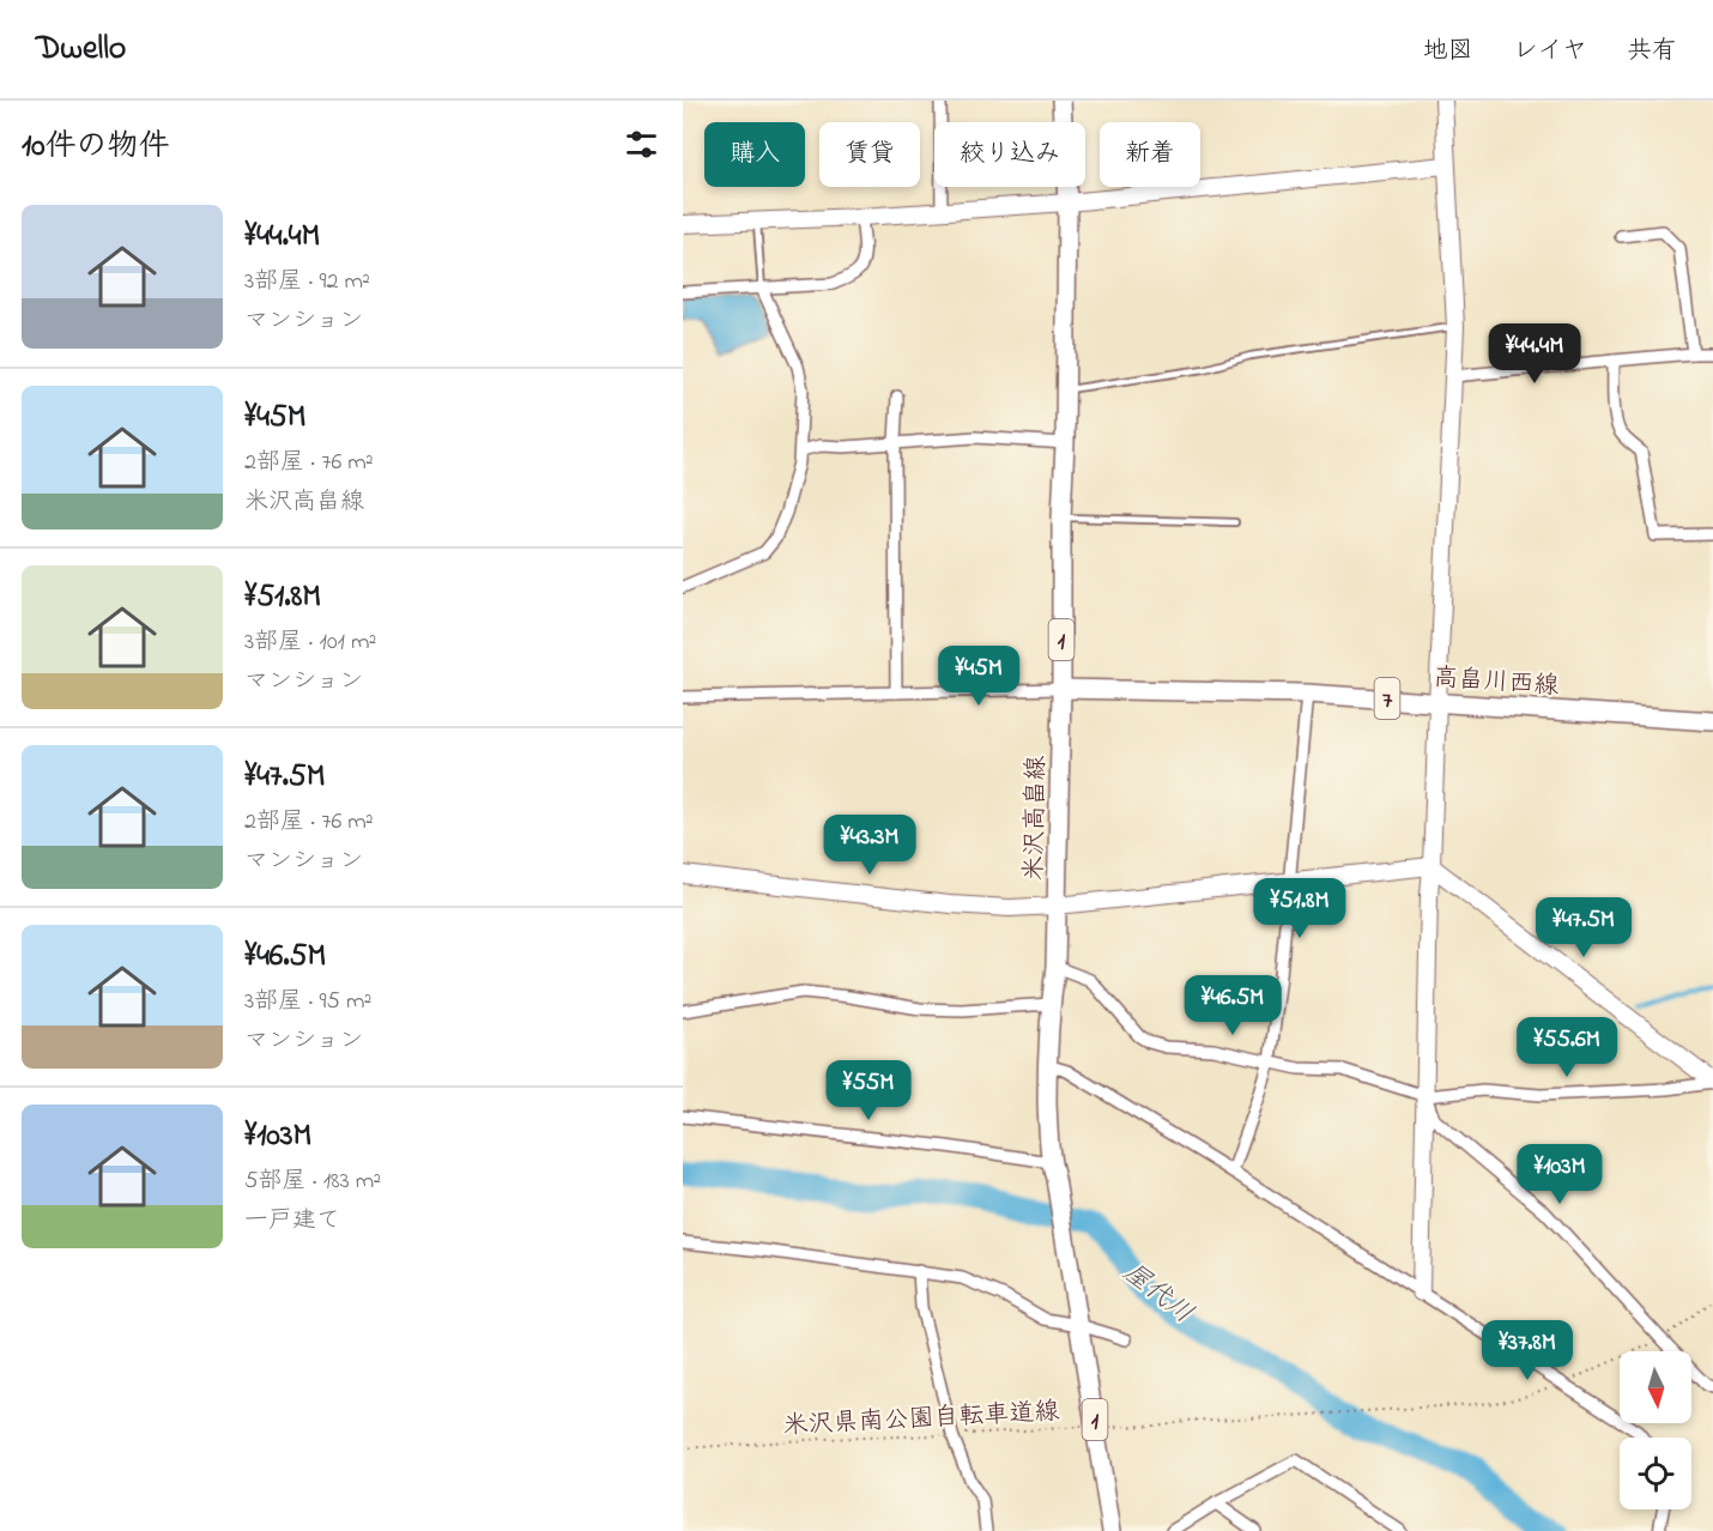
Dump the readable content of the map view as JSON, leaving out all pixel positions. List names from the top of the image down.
{
  "streets": {
    "main road": [
      "1",
      "高畠川西線",
      "7",
      "米沢高畠線"
    ],
    "path": ["米沢県南公園自転車道線"]
  },
  "crossings": [
    ["高畠川西線", "米沢高畠線"],
    ["米沢高畠線", "米沢県南公園自転車道線"]
  ],
  "water": ["屋代川"],
  "north": "bottom",
  "page": {
    "header": "Dwello",
    "nav": ["地図", "レイヤ", "共有"],
    "heading": "10件の物件",
    "chip": [
      "購入",
      "賃貸",
      "絞り込み",
      "新着"
    ],
    "list": [
      {
        "name": "¥44.4M",
        "note": "3部屋 · 92 m² · マンション"
      },
      {
        "name": "¥45M",
        "note": "2部屋 · 76 m² · 米沢高畠線"
      },
      {
        "name": "¥51.8M",
        "note": "3部屋 · 101 m² · マンション"
      },
      {
        "name": "¥47.5M",
        "note": "2部屋 · 76 m² · マンション"
      },
      {
        "name": "¥46.5M",
        "note": "3部屋 · 95 m² · マンション"
      },
      {
        "name": "¥103M",
        "note": "5部屋 · 183 m² · 一戸建て"
      }
    ],
    "price": [
      "¥44.4M",
      "¥45M",
      "¥43.3M",
      "¥51.8M",
      "¥47.5M",
      "¥46.5M",
      "¥55.6M",
      "¥55M",
      "¥103M",
      "¥37.8M"
    ]
  }
}
